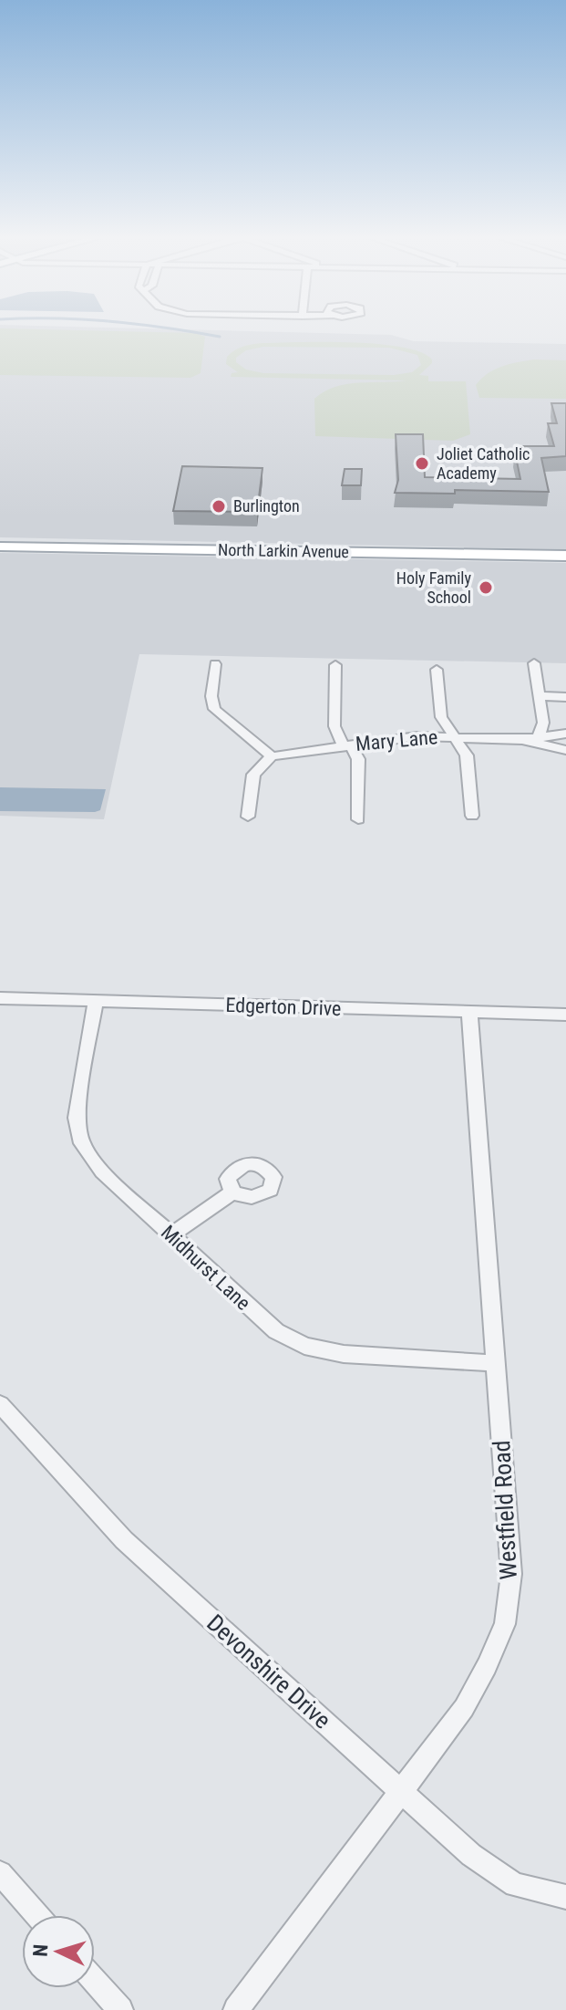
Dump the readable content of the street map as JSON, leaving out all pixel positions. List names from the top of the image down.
{
  "streets": {
    "main road": ["North Larkin Avenue"],
    "street": [
      "Mary Lane",
      "Edgerton Drive",
      "Midhurst Lane",
      "Westfield Road",
      "Devonshire Drive"
    ]
  },
  "crossings": [
    ["Edgerton Drive", "Midhurst Lane"],
    ["Edgerton Drive", "Westfield Road"],
    ["Midhurst Lane", "Westfield Road"],
    ["Westfield Road", "Devonshire Drive"]
  ],
  "places": ["Joliet Catholic Academy", "Burlington", "Holy Family School"],
  "north": "left"
}
